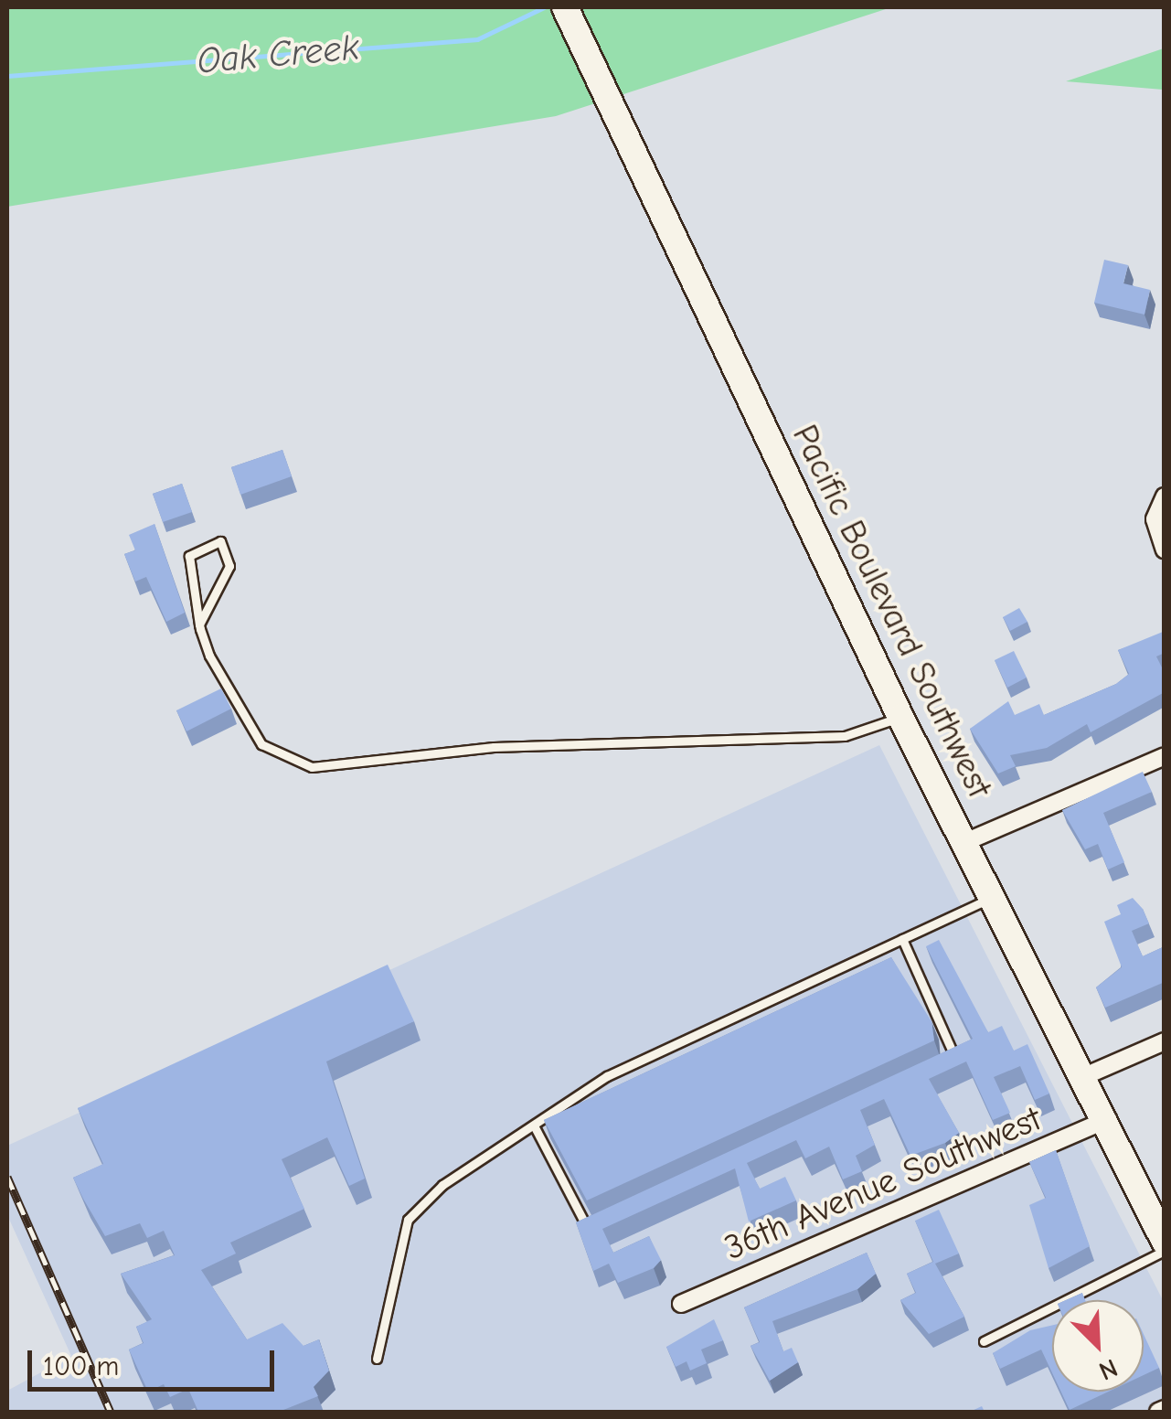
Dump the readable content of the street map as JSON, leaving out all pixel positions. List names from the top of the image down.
{
  "streets": {
    "main road": ["Pacific Boulevard Southwest"],
    "street": ["36th Avenue Southwest"]
  },
  "crossings": [
    ["Pacific Boulevard Southwest", "36th Avenue Southwest"]
  ],
  "water": ["Oak Creek"],
  "scale_bar": "100 m",
  "north": "bottom right"
}
